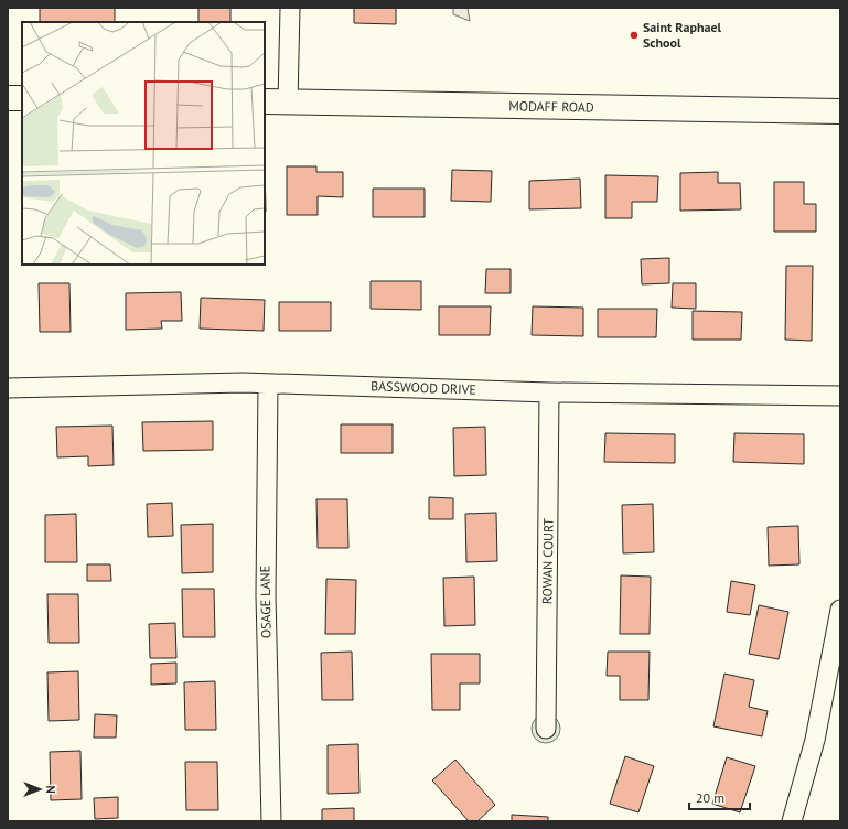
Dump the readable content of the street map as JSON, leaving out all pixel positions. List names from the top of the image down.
{
  "streets": {
    "street": [
      "MODAFF ROAD",
      "BASSWOOD DRIVE",
      "ROWAN COURT",
      "OSAGE LANE"
    ]
  },
  "crossings": [
    ["BASSWOOD DRIVE", "ROWAN COURT"],
    ["BASSWOOD DRIVE", "OSAGE LANE"]
  ],
  "places": ["Saint Raphael School"],
  "scale_bar": "20 m",
  "north": "right"
}
